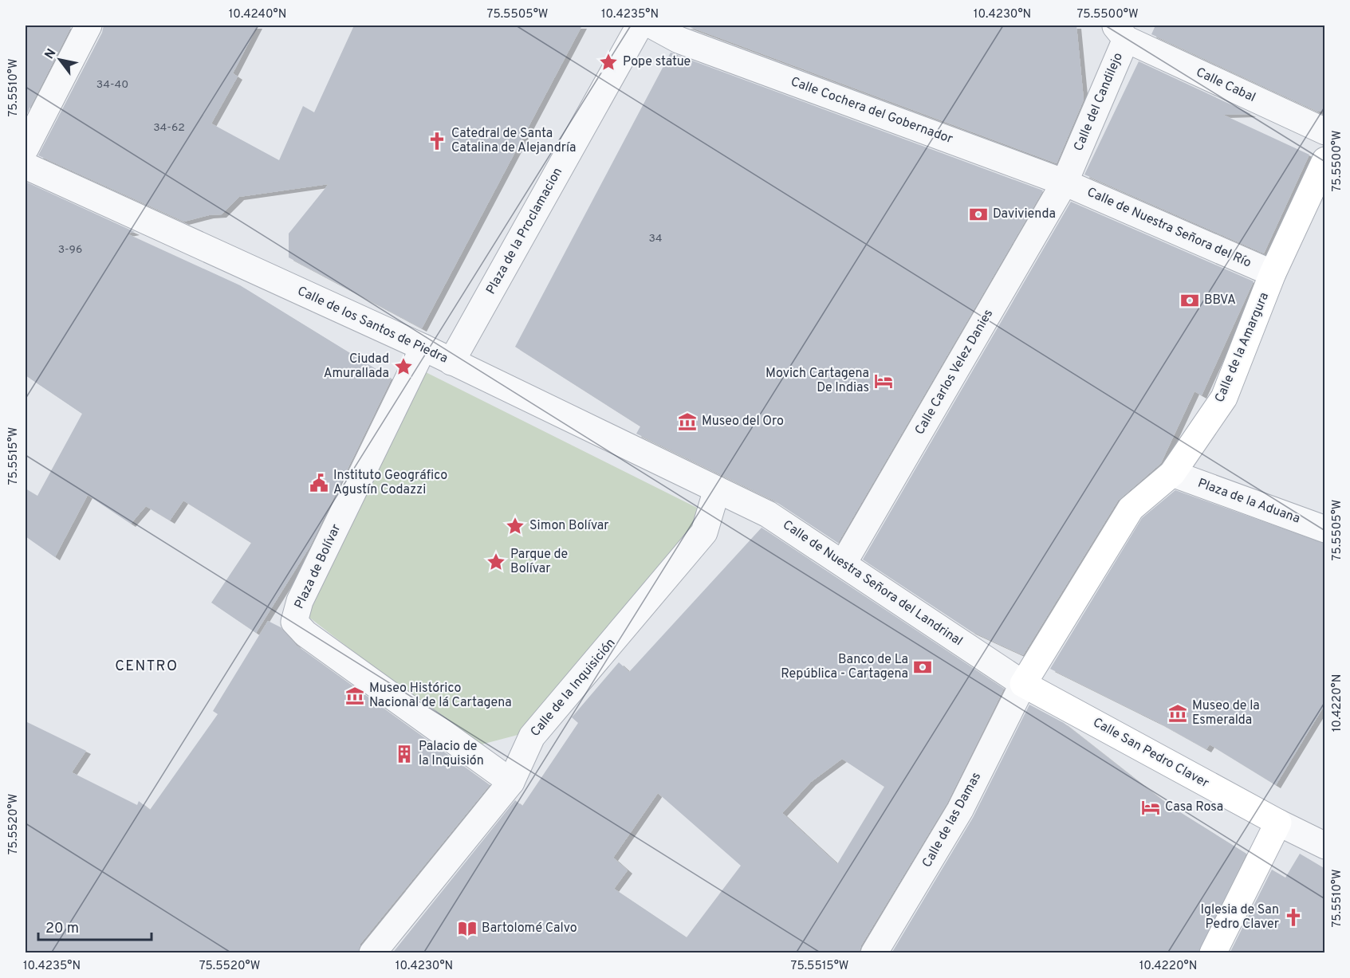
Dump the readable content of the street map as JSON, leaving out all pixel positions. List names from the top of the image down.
{
  "streets": {
    "street": [
      "Calle Cabal",
      "Calle del Candilejo",
      "Calle Cochera del Gobernador",
      "Calle de Nuestra Señora del Río",
      "Plaza de la Proclamacion",
      "Calle de los Santos de Piedra",
      "Calle de la Amargura",
      "Calle Carlos Velez Danies",
      "Plaza de la Aduana",
      "Plaza de Bolívar",
      "Calle de Nuestra Señora del Landrinal",
      "Calle de la Inquisición",
      "Calle San Pedro Claver",
      "Calle de las Damas"
    ]
  },
  "crossings": [
    ["Calle Cabal", "Calle del Candilejo"],
    ["Calle del Candilejo", "Calle Cochera del Gobernador"],
    ["Calle del Candilejo", "Calle de Nuestra Señora del Río"],
    ["Calle del Candilejo", "Calle Carlos Velez Danies"],
    ["Calle Cochera del Gobernador", "Calle de Nuestra Señora del Río"],
    ["Calle Cochera del Gobernador", "Calle Carlos Velez Danies"],
    ["Calle de Nuestra Señora del Río", "Calle de la Amargura"],
    ["Calle de Nuestra Señora del Río", "Calle Carlos Velez Danies"],
    ["Plaza de la Proclamacion", "Calle de los Santos de Piedra"],
    ["Calle de los Santos de Piedra", "Plaza de Bolívar"],
    ["Calle de los Santos de Piedra", "Calle de Nuestra Señora del Landrinal"],
    ["Calle de los Santos de Piedra", "Calle de la Inquisición"],
    ["Calle de la Amargura", "Plaza de la Aduana"],
    ["Calle de la Amargura", "Calle de Nuestra Señora del Landrinal"],
    ["Calle de la Amargura", "Calle San Pedro Claver"],
    ["Calle de la Amargura", "Calle de las Damas"],
    ["Calle Carlos Velez Danies", "Calle de Nuestra Señora del Landrinal"],
    ["Plaza de Bolívar", "Calle de la Inquisición"],
    ["Calle de Nuestra Señora del Landrinal", "Calle de la Inquisición"],
    ["Calle de Nuestra Señora del Landrinal", "Calle San Pedro Claver"],
    ["Calle de Nuestra Señora del Landrinal", "Calle de las Damas"],
    ["Calle San Pedro Claver", "Calle de las Damas"]
  ],
  "districts": ["CENTRO"],
  "places": {
    "place": [
      "Pope statue",
      "Ciudad Amurallada",
      "Simon Bolívar",
      "Parque de Bolívar"
    ],
    "church": ["Catedral de Santa Catalina de Alejandría", "Iglesia de San Pedro Claver"],
    "bank": ["Davivienda", "BBVA", "Banco de La República - Cartagena"],
    "hotel": ["Movich Cartagena De Indias", "Casa Rosa"],
    "museum": ["Museo del Oro", "Museo Histórico Nacional de lá Cartagena", "Museo de la Esmeralda"],
    "public building": ["Instituto Geográfico Agustín Codazzi"],
    "building": ["Palacio de la Inquisión"],
    "library": ["Bartolomé Calvo"]
  },
  "house_numbers": [
    "34-40",
    "34-62",
    "34",
    "3-96"
  ],
  "scale_bar": "20 m",
  "north": "top left",
  "coordinates": [
    "10.4240°N",
    "75.5505°W",
    "10.4235°N",
    "10.4230°N",
    "75.5500°W",
    "75.5510°W",
    "75.5515°W",
    "10.4220°N",
    "75.5520°W"
  ]
}
